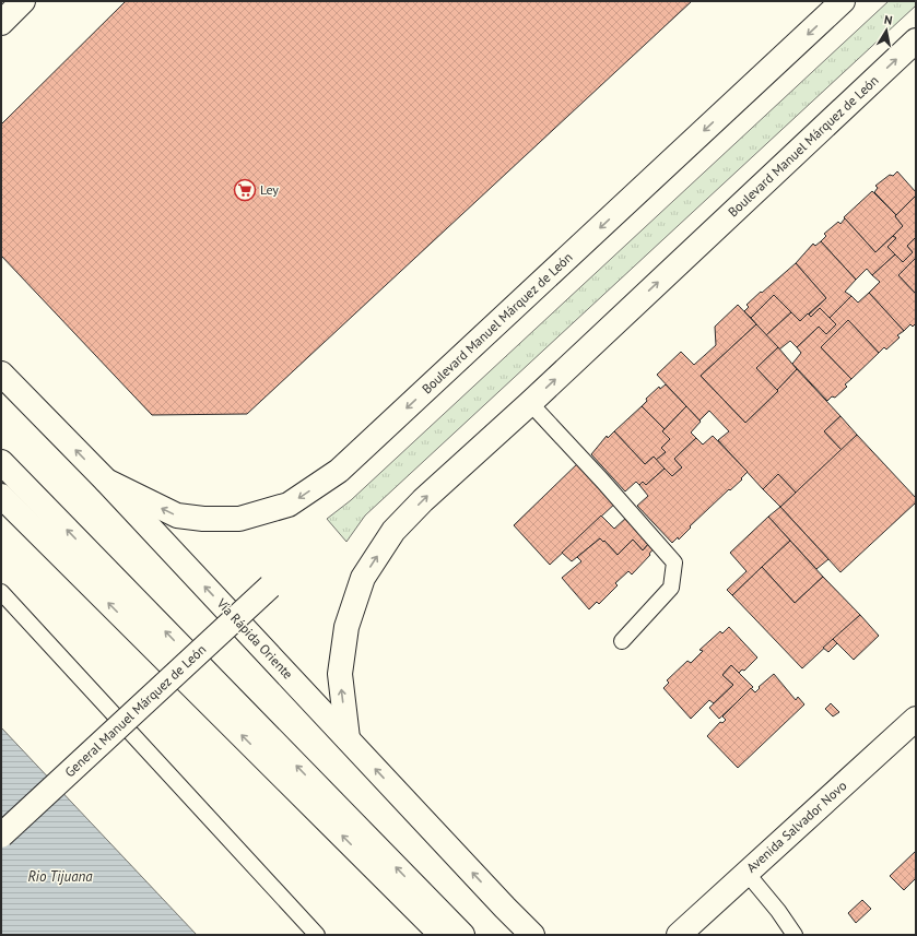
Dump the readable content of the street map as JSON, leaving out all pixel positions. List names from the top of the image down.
{
  "streets": {
    "main road": [
      "Boulevard Manuel Márquez de León",
      "Vía Rápida Oriente",
      "General Manuel Márquez de León",
      "Avenida Salvador Novo"
    ]
  },
  "crossings": [
    ["Boulevard Manuel Márquez de León", "Vía Rápida Oriente"]
  ],
  "water": ["Rio Tijuana"],
  "places": {
    "supermarket": ["Ley"]
  },
  "north": "top"
}
